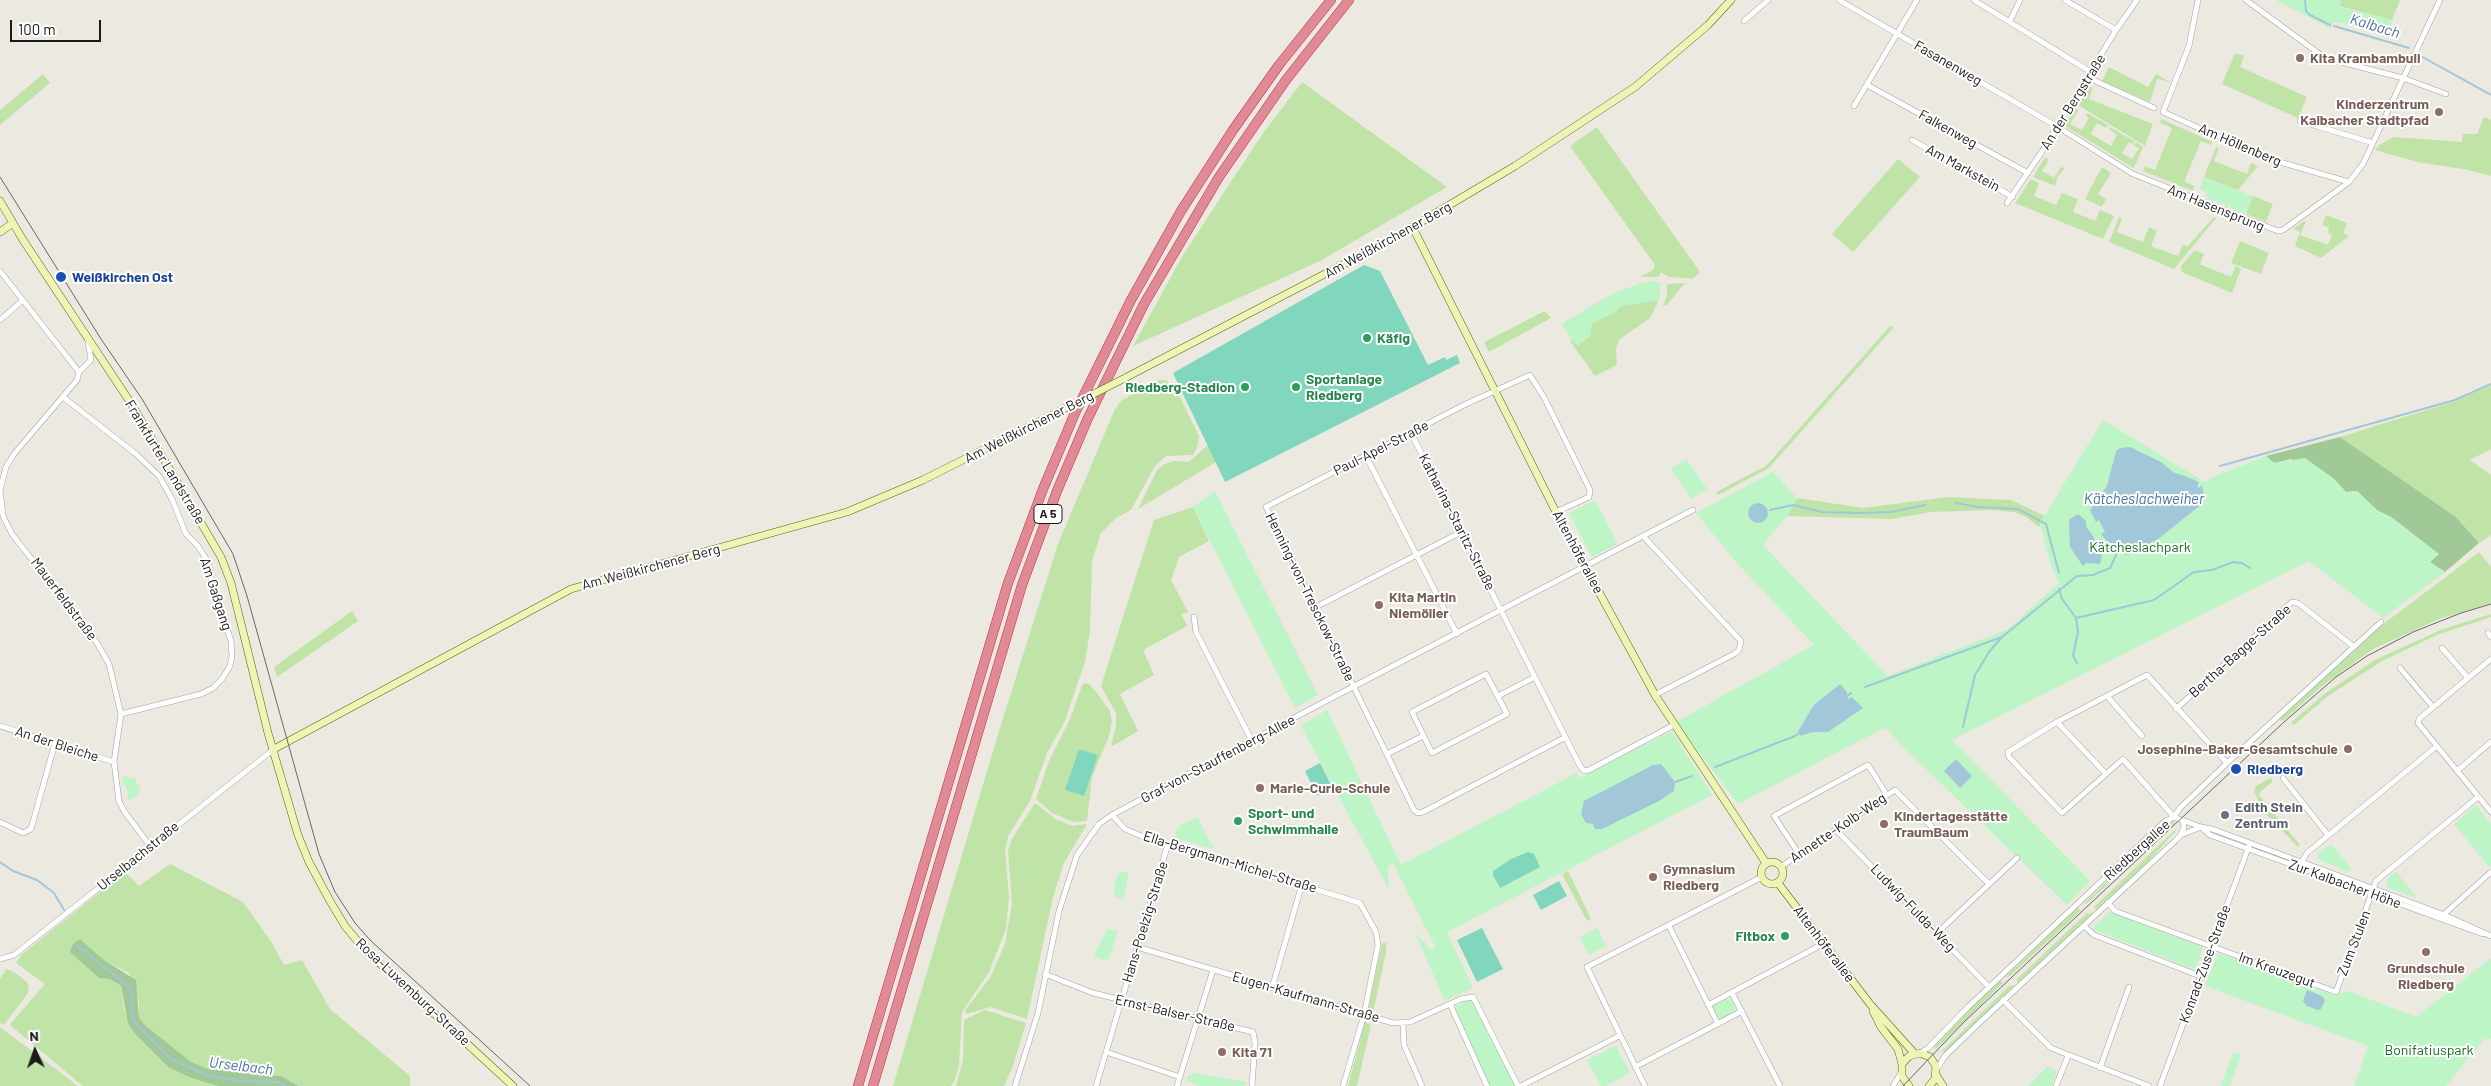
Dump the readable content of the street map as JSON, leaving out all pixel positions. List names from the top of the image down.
{
  "streets": {
    "highway": ["A 5"],
    "main road": [
      "Am Weißkirchener Berg",
      "Frankfurter Landstraße",
      "Altenhöferallee",
      "Rosa-Luxemburg-Straße"
    ],
    "street": [
      "Fasanenweg",
      "An der Bergstraße",
      "Falkenweg",
      "Am Höllenberg",
      "Am Markstein",
      "Am Hasensprung",
      "Paul-Apel-Straße",
      "Katharina-Staritz-Straße",
      "Am Gaßgang",
      "Henning-von-Tresckow-Straße",
      "Mauerfeldstraße",
      "Bertha-Bagge-Straße",
      "An der Bleiche",
      "Graf-von-Stauffenberg-Allee",
      "Annette-Kolb-Weg",
      "Riedbergallee",
      "Urselbachstraße",
      "Ella-Bergmann-Michel-Straße",
      "Zur Kalbacher Höhe",
      "Ludwig-Fulda-Weg",
      "Hans-Poelzig-Straße",
      "Zum Stulen",
      "Konrad-Zuse-Straße",
      "Im Kreuzegut",
      "Eugen-Kaufmann-Straße",
      "Ernst-Balser-Straße"
    ]
  },
  "crossings": [
    ["Fasanenweg", "An der Bergstraße"],
    ["Fasanenweg", "Am Hasensprung"],
    ["An der Bergstraße", "Falkenweg"],
    ["An der Bergstraße", "Am Markstein"],
    ["An der Bergstraße", "Am Hasensprung"],
    ["Am Höllenberg", "Am Hasensprung"],
    ["Am Weißkirchener Berg", "Frankfurter Landstraße"],
    ["Am Weißkirchener Berg", "Altenhöferallee"],
    ["Am Weißkirchener Berg", "Urselbachstraße"],
    ["Am Weißkirchener Berg", "Rosa-Luxemburg-Straße"],
    ["Paul-Apel-Straße", "Katharina-Staritz-Straße"],
    ["Paul-Apel-Straße", "Altenhöferallee"],
    ["Paul-Apel-Straße", "Henning-von-Tresckow-Straße"],
    ["Frankfurter Landstraße", "Mauerfeldstraße"],
    ["Frankfurter Landstraße", "Urselbachstraße"],
    ["Frankfurter Landstraße", "Rosa-Luxemburg-Straße"],
    ["Katharina-Staritz-Straße", "Altenhöferallee"],
    ["Katharina-Staritz-Straße", "Henning-von-Tresckow-Straße"],
    ["Katharina-Staritz-Straße", "Graf-von-Stauffenberg-Allee"],
    ["Altenhöferallee", "Graf-von-Stauffenberg-Allee"],
    ["Altenhöferallee", "Annette-Kolb-Weg"],
    ["Altenhöferallee", "Riedbergallee"],
    ["Am Gaßgang", "Mauerfeldstraße"],
    ["Henning-von-Tresckow-Straße", "Graf-von-Stauffenberg-Allee"],
    ["Mauerfeldstraße", "An der Bleiche"],
    ["Mauerfeldstraße", "Urselbachstraße"],
    ["Bertha-Bagge-Straße", "Riedbergallee"],
    ["Graf-von-Stauffenberg-Allee", "Ella-Bergmann-Michel-Straße"],
    ["Graf-von-Stauffenberg-Allee", "Ernst-Balser-Straße"],
    ["Annette-Kolb-Weg", "Ludwig-Fulda-Weg"],
    ["Riedbergallee", "Zur Kalbacher Höhe"],
    ["Riedbergallee", "Ludwig-Fulda-Weg"],
    ["Riedbergallee", "Im Kreuzegut"],
    ["Urselbachstraße", "Rosa-Luxemburg-Straße"],
    ["Ella-Bergmann-Michel-Straße", "Hans-Poelzig-Straße"],
    ["Ella-Bergmann-Michel-Straße", "Eugen-Kaufmann-Straße"],
    ["Zur Kalbacher Höhe", "Zum Stulen"],
    ["Zur Kalbacher Höhe", "Konrad-Zuse-Straße"],
    ["Hans-Poelzig-Straße", "Eugen-Kaufmann-Straße"],
    ["Hans-Poelzig-Straße", "Ernst-Balser-Straße"],
    ["Zum Stulen", "Im Kreuzegut"],
    ["Konrad-Zuse-Straße", "Im Kreuzegut"]
  ],
  "water": ["Kalbach", "Kätcheslachweiher", "Urselbach"],
  "parks": ["Kätcheslachpark", "Bonifatiuspark"],
  "places": [
    "Kita Krambambuli",
    "Kinderzentrum Kalbacher Stadtpfad",
    "Weißkirchen Ost",
    "Käfig",
    "Riedberg-Stadion",
    "Sportanlage Riedberg",
    "Kita Martin Niemöller",
    "Josephine-Baker-Gesamtschule",
    "Riedberg",
    "Marie-Curie-Schule",
    "Edith Stein Zentrum",
    "Sport- und Schwimmhalle",
    "Kindertagesstätte TraumBaum",
    "Gymnasium Riedberg",
    "Fitbox",
    "Grundschule Riedberg",
    "Kita 71"
  ],
  "scale_bar": "100 m",
  "north": "top"
}
